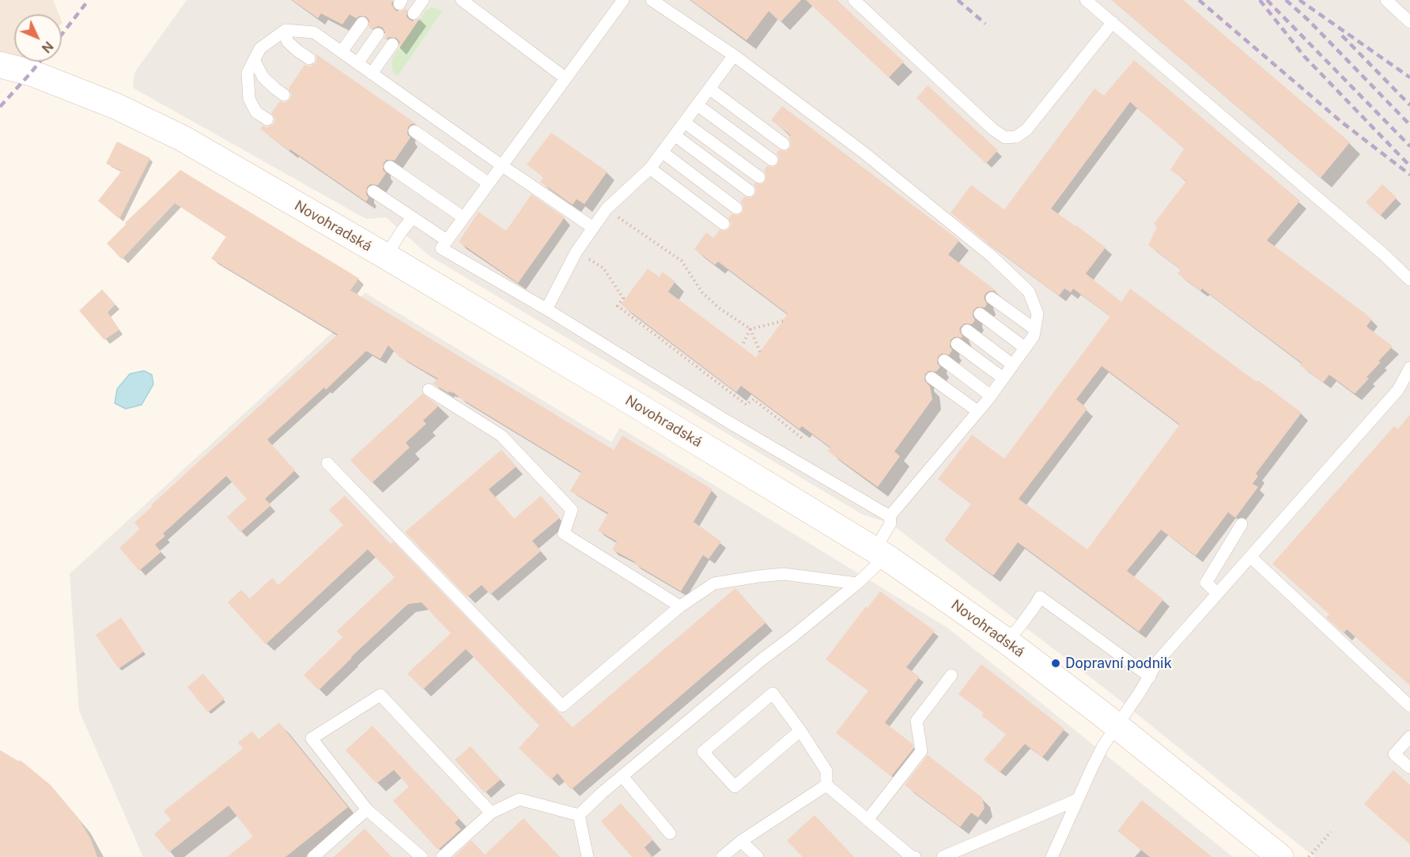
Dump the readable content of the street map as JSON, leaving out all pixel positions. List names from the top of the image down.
{
  "streets": {
    "main road": ["Novohradská"]
  },
  "places": ["Dopravní podnik"],
  "north": "bottom right"
}
